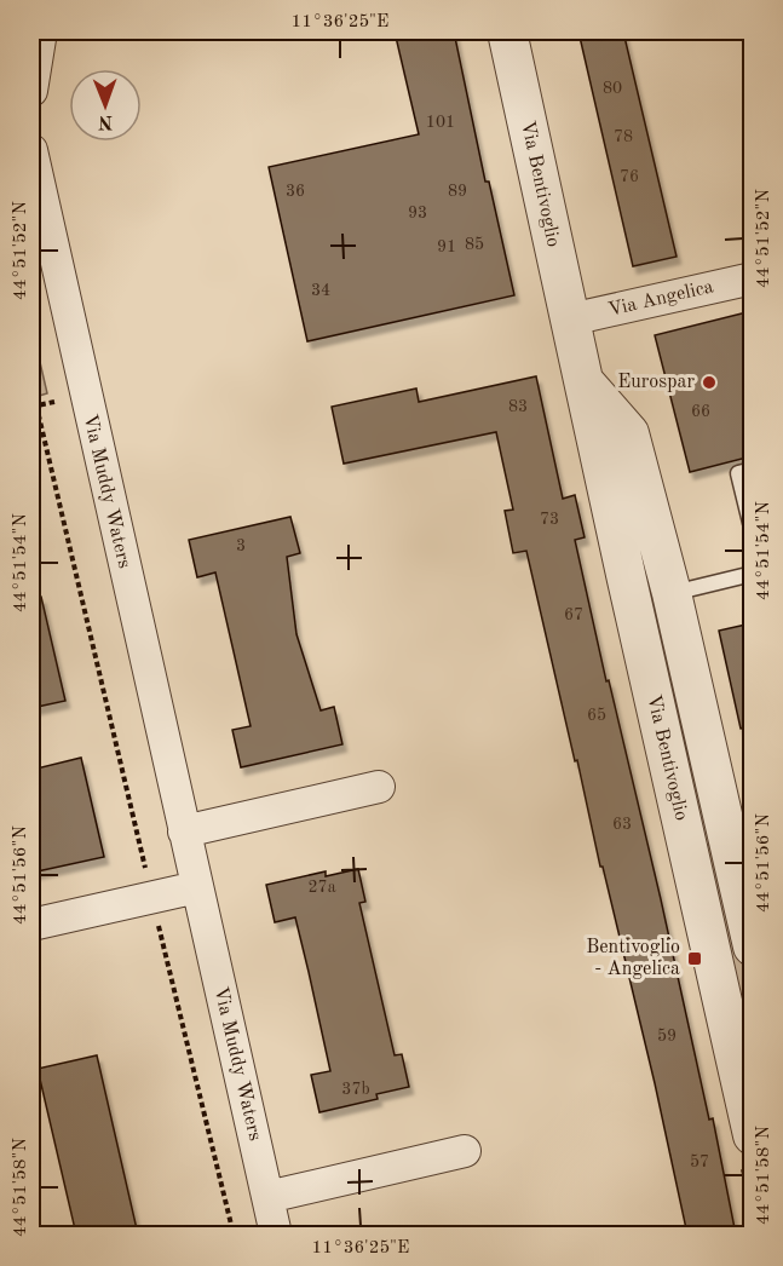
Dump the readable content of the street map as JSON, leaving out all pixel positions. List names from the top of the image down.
{
  "streets": {
    "street": ["Via Bentivoglio", "Via Angelica", "Via Muddy Waters"]
  },
  "crossings": [
    ["Via Bentivoglio", "Via Angelica"]
  ],
  "places": {
    "other": ["Eurospar"],
    "transit": ["Bentivoglio - Angelica"]
  },
  "house_numbers": [
    "80",
    "101",
    "78",
    "76",
    "36",
    "89",
    "93",
    "85",
    "91",
    "34",
    "83",
    "66",
    "73",
    "3",
    "67",
    "65",
    "63",
    "27a",
    "59",
    "37b",
    "57"
  ],
  "north": "bottom",
  "coordinates": [
    "11°36'25\"E",
    "44°51'52\"N",
    "44°51'54\"N",
    "44°51'56\"N",
    "44°51'58\"N"
  ]
}
